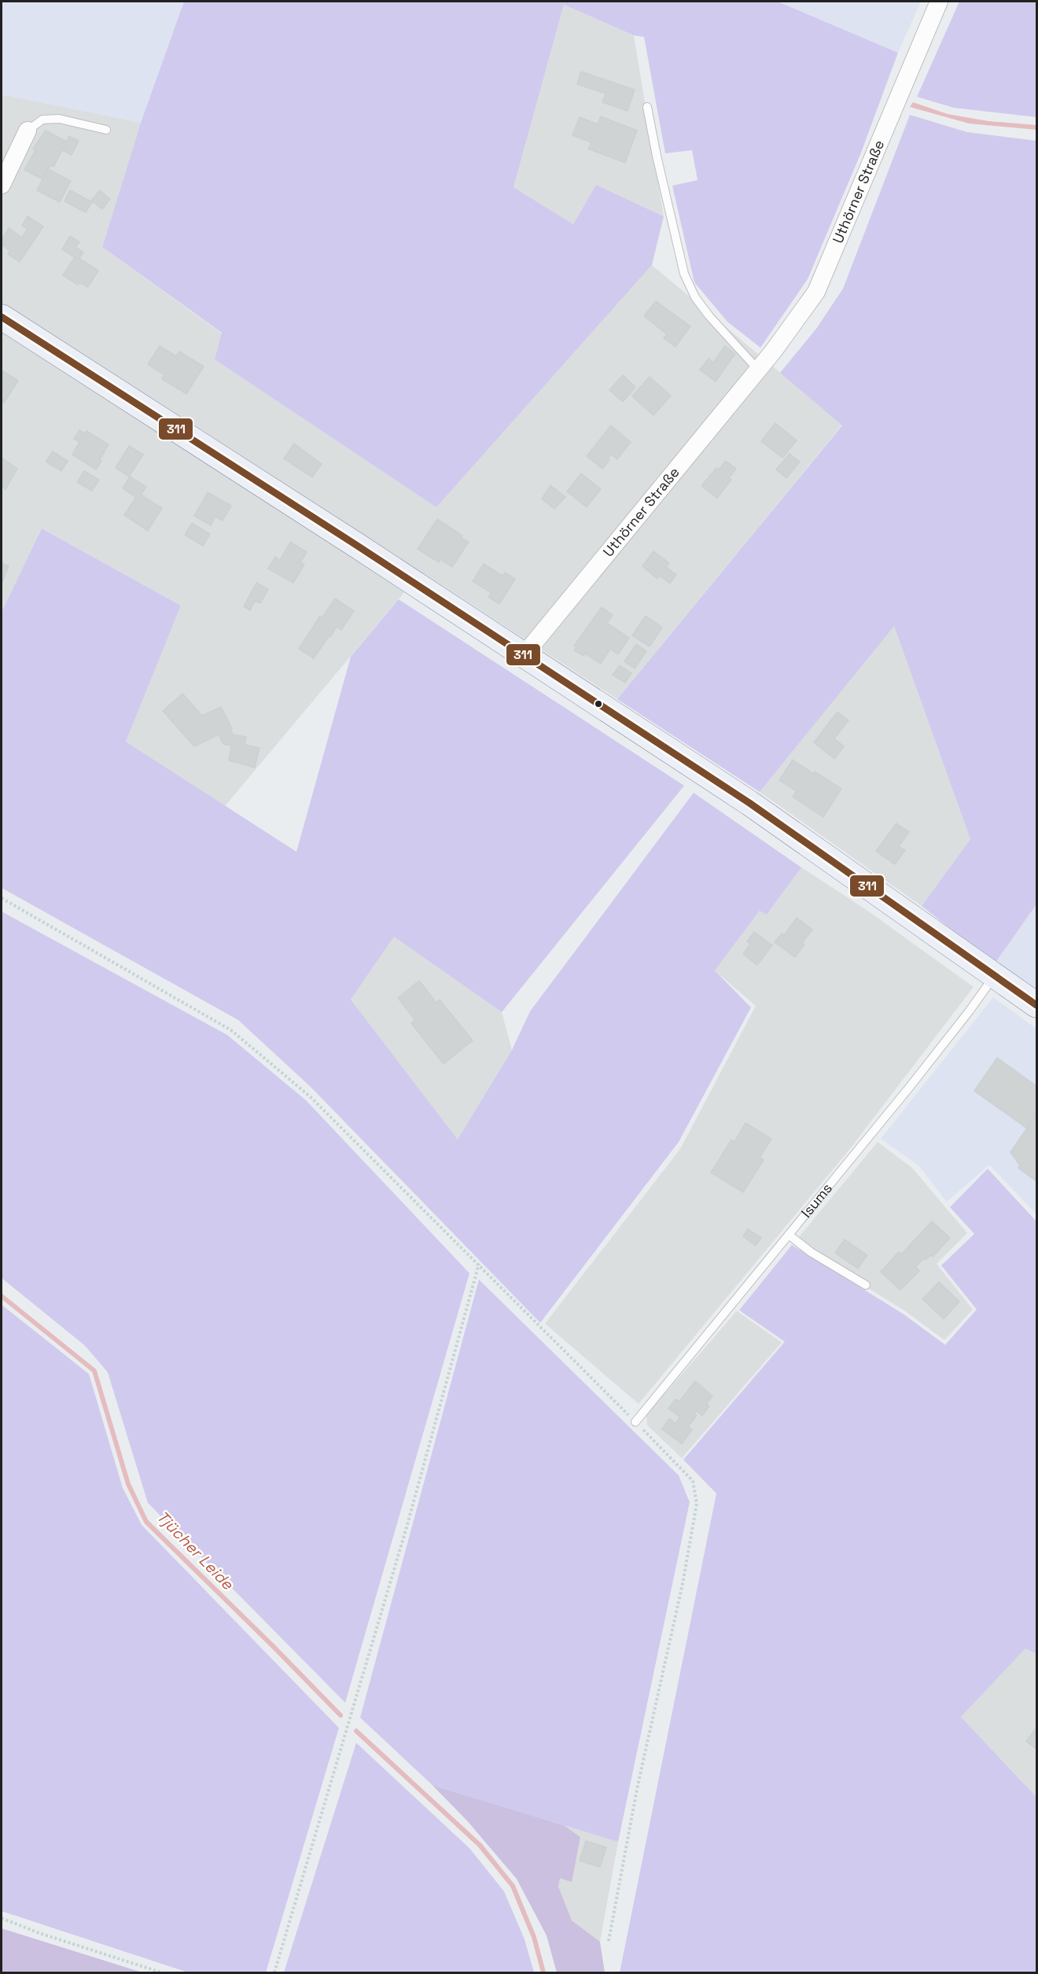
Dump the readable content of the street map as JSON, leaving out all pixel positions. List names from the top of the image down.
{
  "streets": {
    "street": ["Uthörner Straße"],
    "lane": ["Isums"]
  },
  "water": ["Tjücher Leide"],
  "lines": ["transit line 311"]
}
